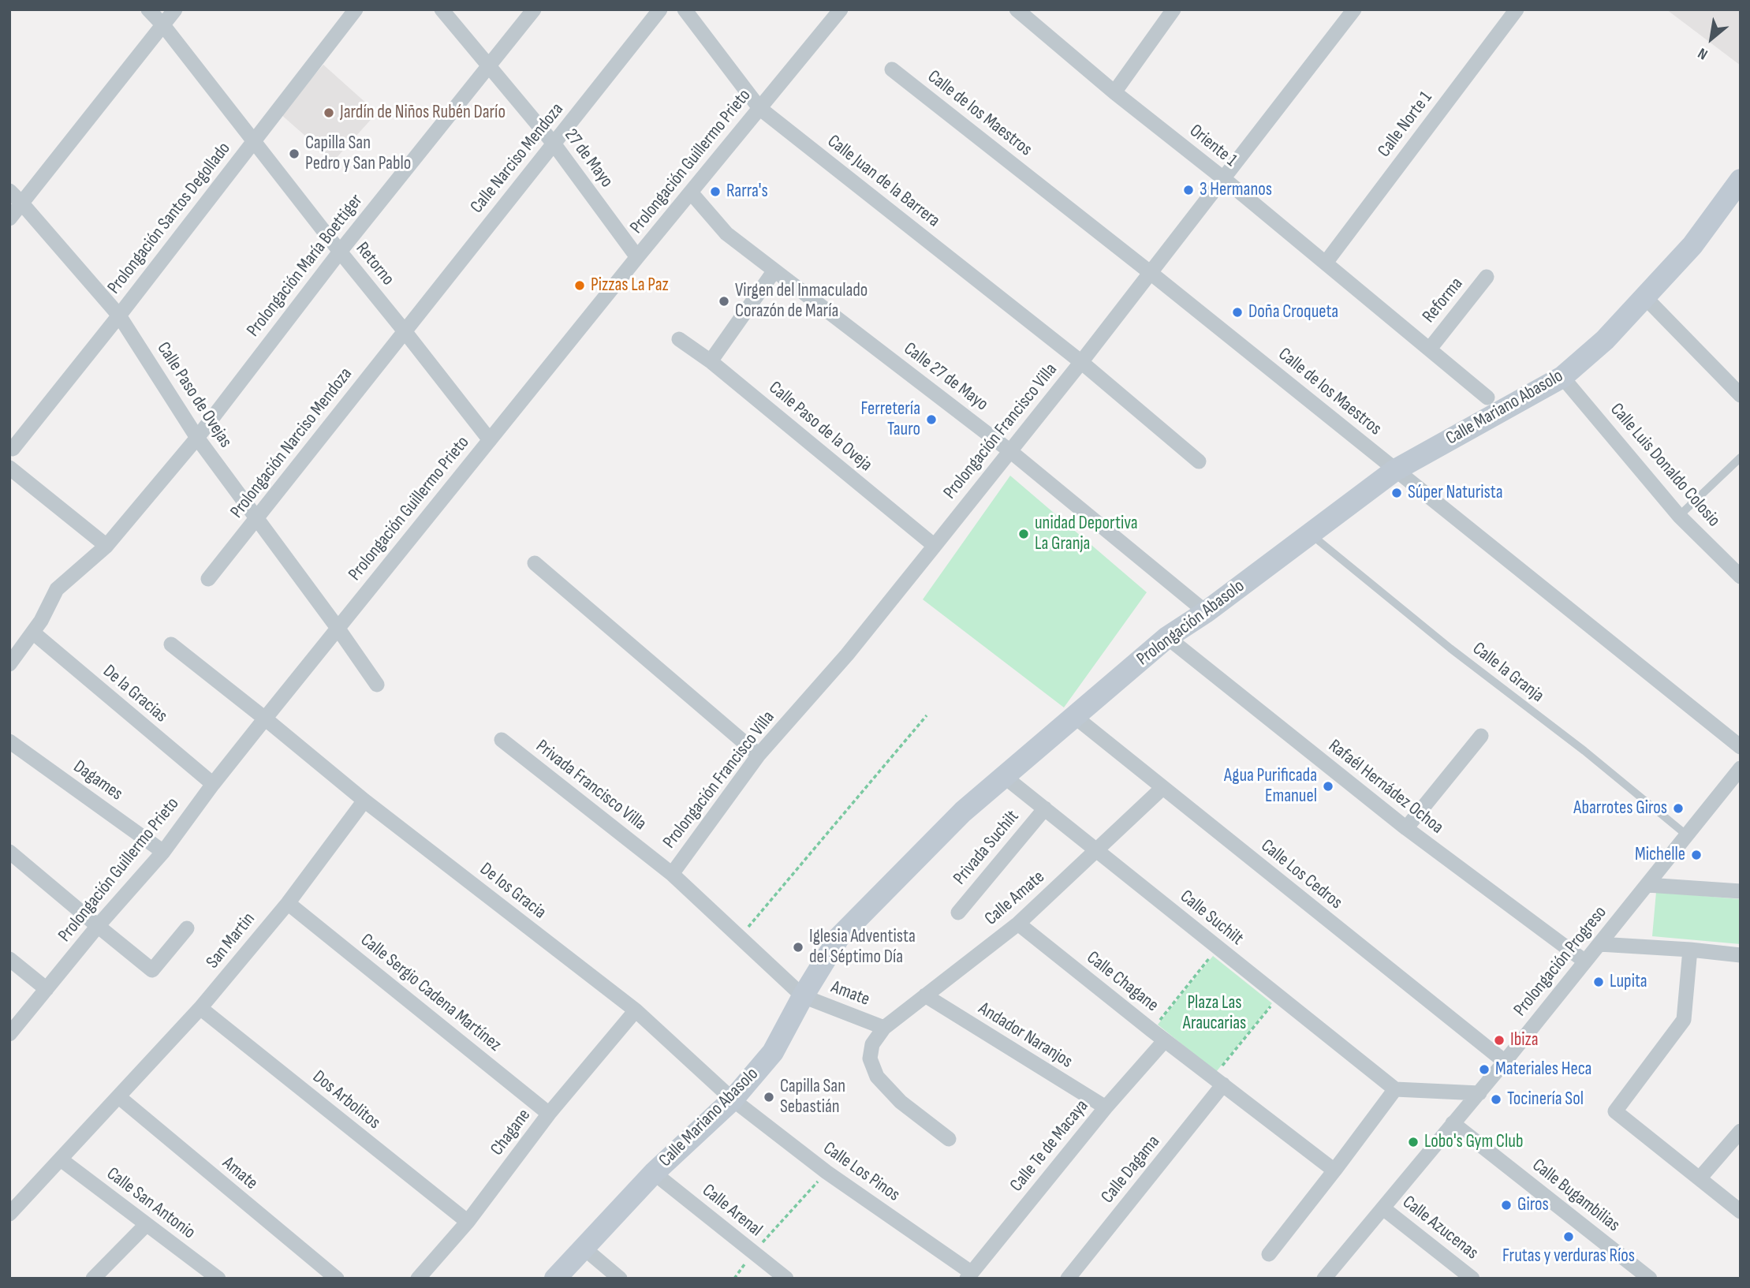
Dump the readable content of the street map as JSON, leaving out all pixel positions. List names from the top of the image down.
{
  "streets": {
    "street": [
      "Calle de los Maestros",
      "Calle Norte 1",
      "Oriente 1",
      "Calle Narciso Mendoza",
      "27 de Mayo",
      "Prolongación Guillermo Prieto",
      "Calle Juan de la Barrera",
      "Prolongación Santos Degollado",
      "Retorno",
      "Prolongación María Boettiger",
      "Reforma",
      "Calle 27 de Mayo",
      "Calle Paso de Ovejas",
      "Calle Mariano Abasolo",
      "Calle Paso de la Oveja",
      "Prolongación Francisco Villa",
      "Prolongación Narciso Mendoza",
      "Calle Luis Donaldo Colosio",
      "Prolongación Abasolo",
      "De la Gracias",
      "Dagames",
      "Privada Francisco Villa",
      "Rafaél Hernádez Ochoa",
      "Privada Suchilt",
      "Calle Los Cedros",
      "De los Gracia",
      "Calle Amate",
      "Calle Suchilt",
      "San Martin",
      "Prolongación Progreso",
      "Calle Chagane",
      "Calle Sergio Cadena Martínez",
      "Amate",
      "Andador Naranjos",
      "Dos Arbolitos",
      "Chagane",
      "Calle Te de Macaya",
      "Calle Dagama",
      "Calle Los Pinos",
      "Calle Bugambilias",
      "Calle San Antonio",
      "Calle Arenal",
      "Calle Azucenas"
    ],
    "lane": ["Calle la Granja"]
  },
  "crossings": [
    ["Calle de los Maestros", "Calle Mariano Abasolo"],
    ["Calle de los Maestros", "Prolongación Francisco Villa"],
    ["Calle Norte 1", "Oriente 1"],
    ["Oriente 1", "Reforma"],
    ["Oriente 1", "Prolongación Francisco Villa"],
    ["Calle Narciso Mendoza", "27 de Mayo"],
    ["Calle Narciso Mendoza", "Retorno"],
    ["Calle Narciso Mendoza", "Prolongación Narciso Mendoza"],
    ["27 de Mayo", "Prolongación Guillermo Prieto"],
    ["27 de Mayo", "Prolongación María Boettiger"],
    ["Prolongación Guillermo Prieto", "Calle Juan de la Barrera"],
    ["Prolongación Guillermo Prieto", "Retorno"],
    ["Prolongación Guillermo Prieto", "Calle 27 de Mayo"],
    ["Prolongación Guillermo Prieto", "Calle Paso de Ovejas"],
    ["Prolongación Guillermo Prieto", "De la Gracias"],
    ["Prolongación Guillermo Prieto", "Dagames"],
    ["Prolongación Guillermo Prieto", "De los Gracia"],
    ["Calle Juan de la Barrera", "Prolongación Francisco Villa"],
    ["Prolongación Santos Degollado", "Retorno"],
    ["Prolongación Santos Degollado", "Calle Paso de Ovejas"],
    ["Retorno", "Prolongación María Boettiger"],
    ["Retorno", "Prolongación Narciso Mendoza"],
    ["Prolongación María Boettiger", "Calle Paso de Ovejas"],
    ["Prolongación María Boettiger", "De la Gracias"],
    ["Calle 27 de Mayo", "Prolongación Francisco Villa"],
    ["Calle 27 de Mayo", "Prolongación Abasolo"],
    ["Calle Paso de Ovejas", "Prolongación Narciso Mendoza"],
    ["Calle Mariano Abasolo", "Calle Luis Donaldo Colosio"],
    ["Calle Mariano Abasolo", "Prolongación Abasolo"],
    ["Calle Mariano Abasolo", "Calle la Granja"],
    ["Calle Mariano Abasolo", "Privada Francisco Villa"],
    ["Calle Mariano Abasolo", "De los Gracia"],
    ["Calle Mariano Abasolo", "Calle Suchilt"],
    ["Calle Mariano Abasolo", "Amate"],
    ["Calle Mariano Abasolo", "Calle Los Pinos"],
    ["Calle Mariano Abasolo", "Calle Arenal"],
    ["Calle Paso de la Oveja", "Prolongación Francisco Villa"],
    ["Prolongación Francisco Villa", "Privada Francisco Villa"],
    ["Prolongación Abasolo", "Calle la Granja"],
    ["Prolongación Abasolo", "Rafaél Hernádez Ochoa"],
    ["Prolongación Abasolo", "Calle Los Cedros"],
    ["Prolongación Abasolo", "Calle Suchilt"],
    ["Calle la Granja", "Prolongación Progreso"],
    ["Privada Francisco Villa", "Amate"],
    ["Rafaél Hernádez Ochoa", "Prolongación Progreso"],
    ["Privada Suchilt", "Calle Suchilt"],
    ["Calle Los Cedros", "Calle Amate"],
    ["Calle Los Cedros", "Prolongación Progreso"],
    ["De los Gracia", "San Martin"],
    ["De los Gracia", "Chagane"],
    ["De los Gracia", "Calle Los Pinos"],
    ["Calle Amate", "Calle Suchilt"],
    ["Calle Amate", "Calle Chagane"],
    ["Calle Amate", "Amate"],
    ["Calle Amate", "Andador Naranjos"],
    ["San Martin", "Calle Sergio Cadena Martínez"],
    ["San Martin", "Amate"],
    ["San Martin", "Dos Arbolitos"],
    ["San Martin", "Calle San Antonio"],
    ["Prolongación Progreso", "Calle Bugambilias"],
    ["Prolongación Progreso", "Calle Azucenas"],
    ["Calle Chagane", "Calle Te de Macaya"],
    ["Calle Chagane", "Calle Dagama"],
    ["Calle Sergio Cadena Martínez", "Chagane"],
    ["Andador Naranjos", "Calle Te de Macaya"],
    ["Dos Arbolitos", "Chagane"],
    ["Calle Te de Macaya", "Calle Los Pinos"]
  ],
  "parks": ["Plaza Las Araucarias"],
  "places": [
    "Jardín de Niños Rubén Darío",
    "Capilla San Pedro y San Pablo",
    "3 Hermanos",
    "Rarra's",
    "Pizzas La Paz",
    "Virgen del Inmaculado Corazón de María",
    "Doña Croqueta",
    "Ferretería Tauro",
    "Súper Naturista",
    "unidad Deportiva La Granja",
    "Agua Purificada Emanuel",
    "Abarrotes Giros",
    "Michelle",
    "Iglesia Adventista del Séptimo Día",
    "Lupita",
    "Ibiza",
    "Materiales Heca",
    "Capilla San Sebastián",
    "Tocinería Sol",
    "Lobo's Gym Club",
    "Giros",
    "Frutas y verduras Ríos"
  ],
  "north": "bottom left"
}
